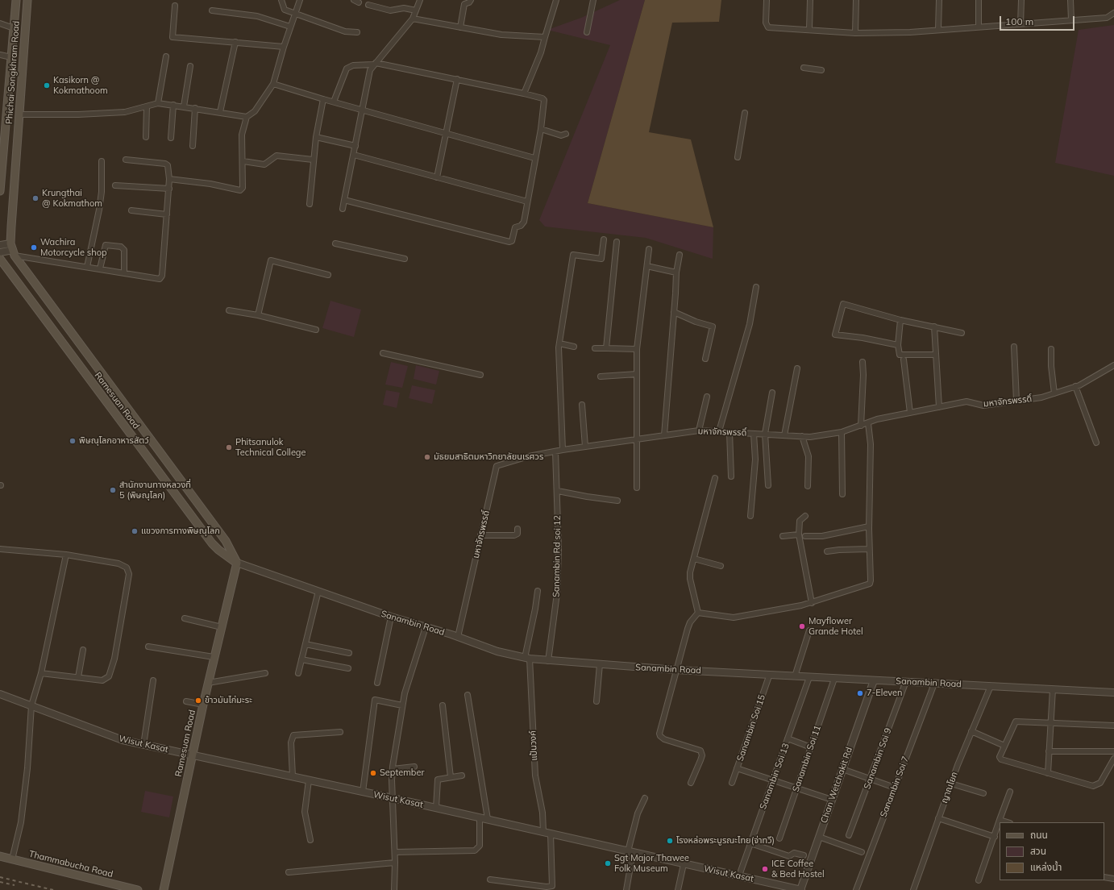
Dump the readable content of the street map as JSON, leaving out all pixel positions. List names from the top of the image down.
{
  "streets": {
    "main road": ["Phichai Songkhram Road", "Ramesuan Road", "Thammabucha Road"],
    "street": [
      "มหาจักรพรรดิ์",
      "Sanambin Rd soi 12",
      "Sanambin Road",
      "Sanambin Soi 15",
      "Wisut Kasat",
      "แป้นวงค์",
      "Sanambin Soi 11",
      "Sanambin Soi 9",
      "Sanambin Soi 13",
      "Chan Wetchakit Rd",
      "Sanambin Soi 7",
      "ญาณโยก"
    ]
  },
  "crossings": [
    ["Phichai Songkhram Road", "Ramesuan Road"],
    ["Ramesuan Road", "Sanambin Road"],
    ["Ramesuan Road", "Wisut Kasat"],
    ["มหาจักรพรรดิ์", "Sanambin Rd soi 12"],
    ["มหาจักรพรรดิ์", "Sanambin Road"],
    ["Sanambin Rd soi 12", "Sanambin Road"],
    ["Sanambin Road", "Sanambin Soi 15"],
    ["Sanambin Road", "แป้นวงค์"],
    ["Sanambin Road", "Sanambin Soi 11"],
    ["Sanambin Road", "Sanambin Soi 9"],
    ["Sanambin Road", "Sanambin Soi 13"],
    ["Sanambin Road", "Chan Wetchakit Rd"],
    ["Sanambin Road", "Sanambin Soi 7"],
    ["Sanambin Road", "ญาณโยก"],
    ["Wisut Kasat", "แป้นวงค์"],
    ["Wisut Kasat", "Sanambin Soi 13"],
    ["Wisut Kasat", "Chan Wetchakit Rd"]
  ],
  "places": [
    "Kasikorn @ Kokmathoom",
    "Krungthai @ Kokmathom",
    "Wachira Motorcycle shop",
    "พิษณุโลกอาหารสัตว์",
    "Phitsanulok Technical College",
    "มัธยมสาธิตมหาวิทยาลัยนเรศวร",
    "สำนักงานทางหลวงที่ 5 (พิษณุโลก)",
    "แขวงการทางพิษณุโลก",
    "Mayflower Grande Hotel",
    "7-Eleven",
    "ข้าวมันไก่มะระ",
    "September",
    "โรงหล่อพระบูรณะไทย(จ่าทวี)",
    "Sgt Major Thawee Folk Museum",
    "ICE Coffee & Bed Hostel"
  ],
  "legend": ["ถนน", "สวน", "แหล่งน้ำ"],
  "scale_bar": "100 m"
}
